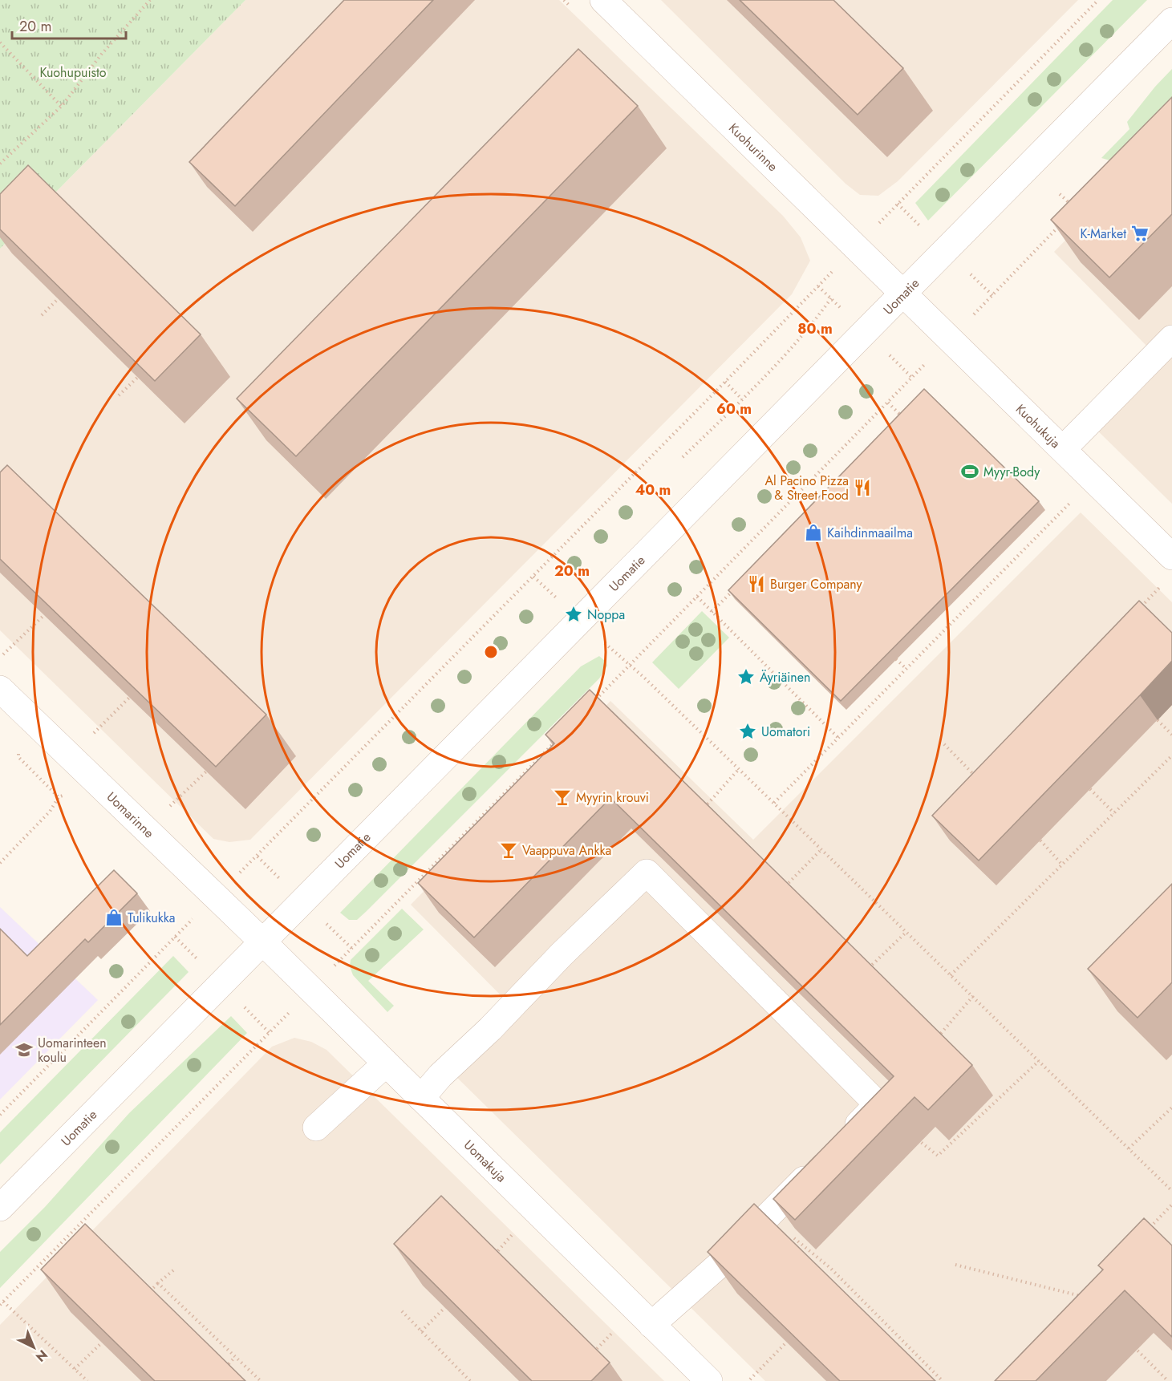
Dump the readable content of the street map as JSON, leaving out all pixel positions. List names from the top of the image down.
{
  "streets": {
    "street": [
      "Kuohurinne",
      "Uomatie",
      "Kuohukuja",
      "Uomarinne",
      "Uomakuja"
    ]
  },
  "crossings": [
    ["Kuohurinne", "Uomatie"],
    ["Kuohurinne", "Kuohukuja"],
    ["Uomatie", "Kuohukuja"],
    ["Uomatie", "Uomarinne"],
    ["Uomatie", "Uomakuja"],
    ["Uomarinne", "Uomakuja"]
  ],
  "parks": ["Kuohupuisto"],
  "places": {
    "supermarket": ["K-Market"],
    "sports": ["Myyr-Body"],
    "restaurant": ["Al Pacino Pizza & Street Food", "Burger Company"],
    "shop": ["Kaihdinmaailma", "Tulikukka"],
    "place": ["Noppa", "Äyriäinen", "Uomatori"],
    "bar": ["Myyrin krouvi", "Vaappuva Ankka"],
    "school or university": ["Uomarinteen koulu"]
  },
  "scale_bar": "20 m",
  "north": "bottom right",
  "rings": [
    "80 m",
    "60 m",
    "40 m",
    "20 m"
  ]
}
